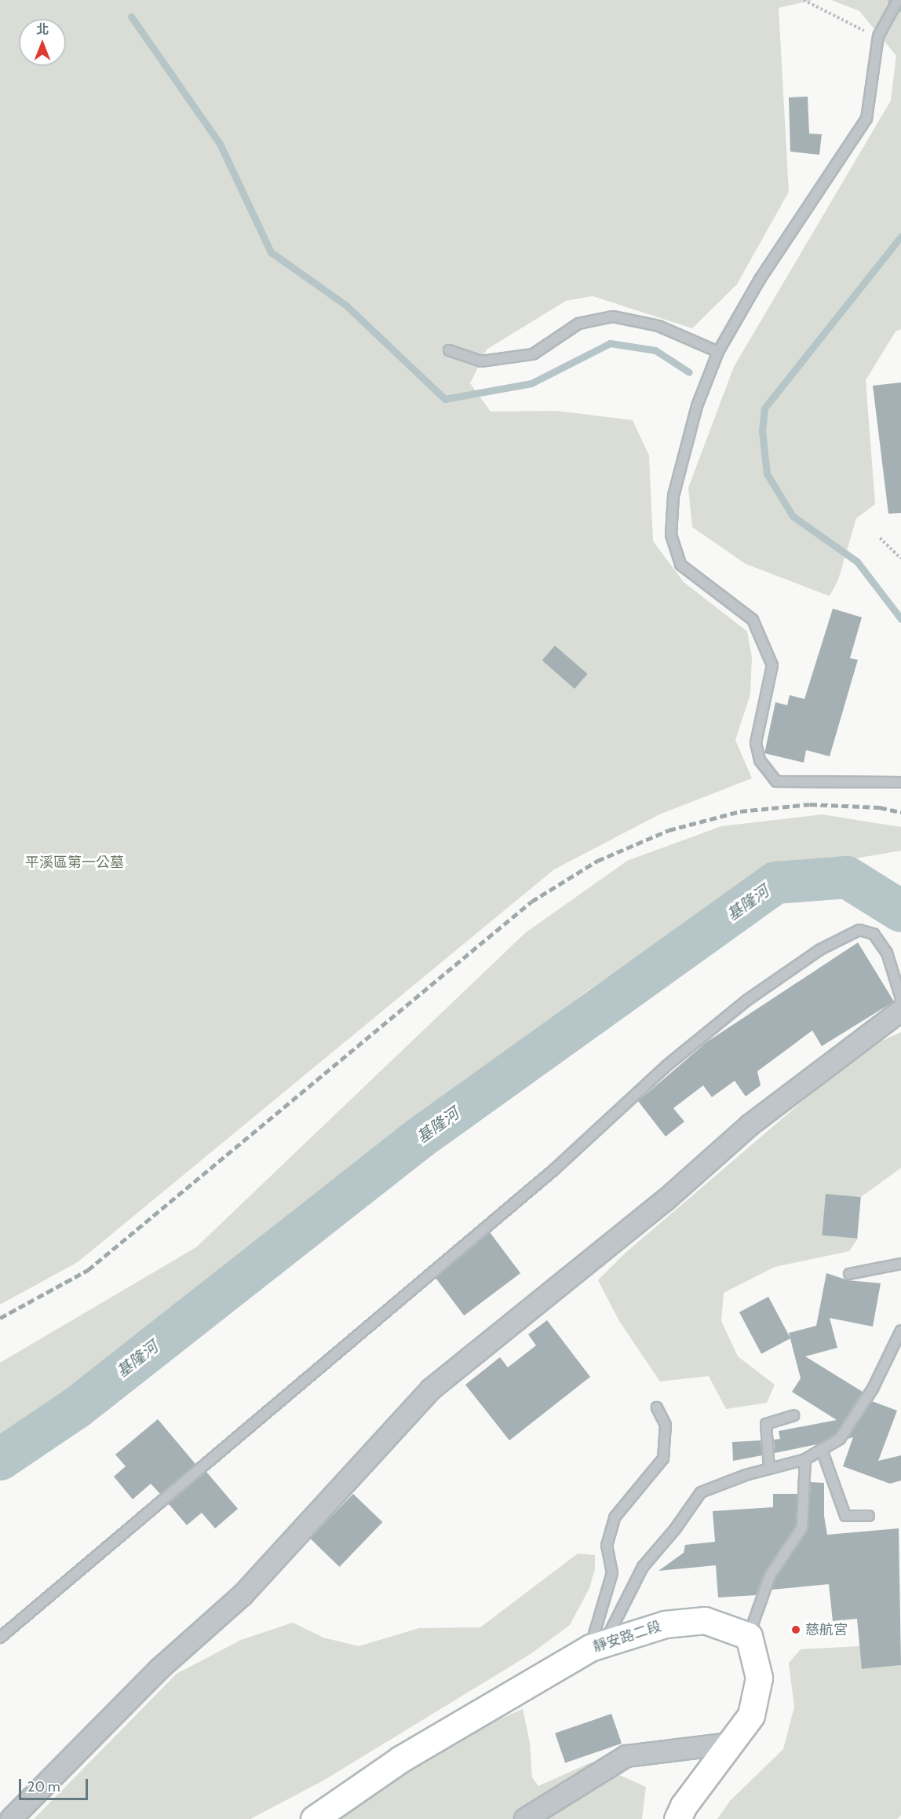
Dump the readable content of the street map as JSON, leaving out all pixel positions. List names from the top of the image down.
{
  "streets": {
    "main road": ["靜安路二段"]
  },
  "water": ["基隆河"],
  "parks": ["平溪區第一公墓"],
  "places": ["慈航宮"],
  "scale_bar": "20 m",
  "north": "top"
}
